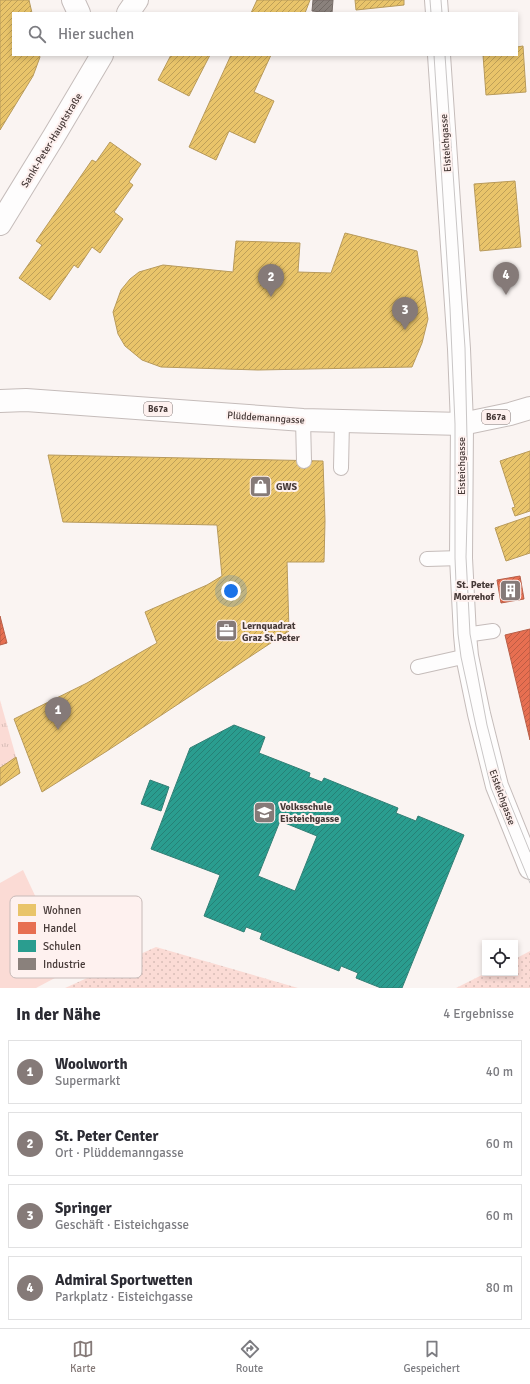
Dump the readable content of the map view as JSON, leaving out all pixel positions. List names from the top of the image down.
{
  "streets": {
    "street": [
      "Sankt-Peter-Hauptstraße",
      "Eisteichgasse",
      "B67a",
      "Plüddemanngasse"
    ]
  },
  "crossings": [
    ["Eisteichgasse", "Plüddemanngasse"]
  ],
  "places": {
    "shop": ["GWS"],
    "building": ["St. Peter Morrehof"],
    "office": ["Lernquadrat Graz St.Peter"],
    "school or university": ["Volksschule Eisteichgasse"]
  },
  "legend": [
    "Wohnen",
    "Handel",
    "Schulen",
    "Industrie"
  ],
  "page": {
    "search": "Hier suchen",
    "pins": [
      "4",
      "2",
      "3",
      "1"
    ],
    "heading": ["In der Nähe", "4 Ergebnisse"],
    "list": [
      {
        "mark": "1",
        "name": "Woolworth",
        "note": "Supermarkt",
        "value": "40 m"
      },
      {
        "mark": "2",
        "name": "St. Peter Center",
        "note": "Ort · Plüddemanngasse",
        "value": "60 m"
      },
      {
        "mark": "3",
        "name": "Springer",
        "note": "Geschäft · Eisteichgasse",
        "value": "60 m"
      },
      {
        "mark": "4",
        "name": "Admiral Sportwetten",
        "note": "Parkplatz · Eisteichgasse",
        "value": "80 m"
      }
    ],
    "nav": ["Karte", "Route", "Gespeichert"]
  }
}
